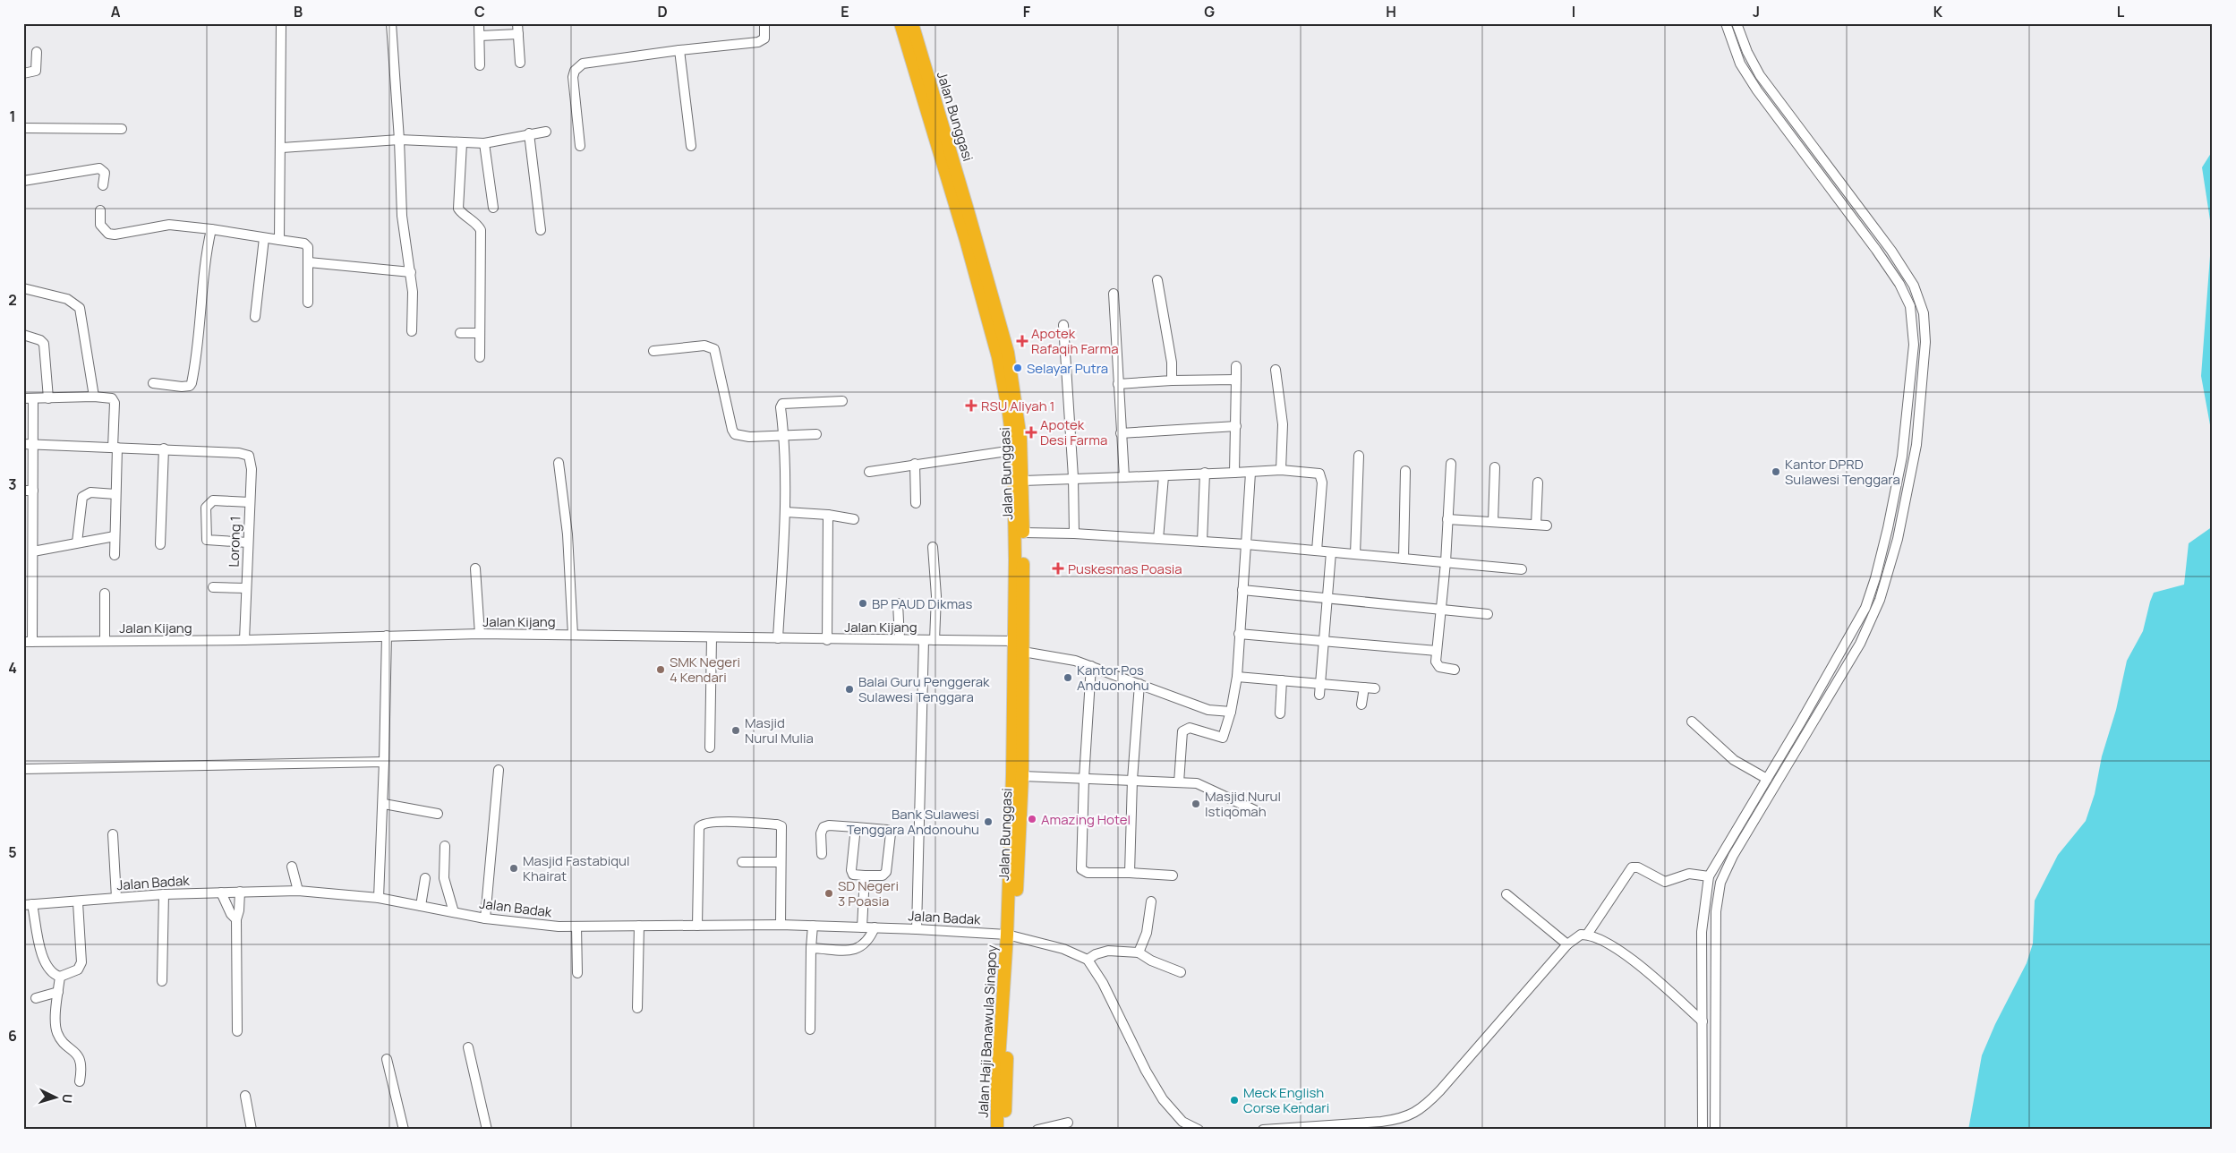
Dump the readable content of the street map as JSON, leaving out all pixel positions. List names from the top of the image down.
{
  "streets": {
    "highway": ["Jalan Bunggasi", "Jalan Haji Banawula Sinapoy"],
    "street": ["Lorong 1", "Jalan Kijang", "Jalan Badak"]
  },
  "crossings": [
    ["Jalan Bunggasi", "Jalan Kijang"],
    ["Jalan Bunggasi", "Jalan Badak"],
    ["Jalan Bunggasi", "Jalan Haji Banawula Sinapoy"],
    ["Lorong 1", "Jalan Kijang"],
    ["Jalan Badak", "Jalan Haji Banawula Sinapoy"]
  ],
  "places": {
    "health": [
      "Apotek Rafaqih Farma",
      "RSU Aliyah 1",
      "Apotek Desi Farma",
      "Puskesmas Poasia"
    ],
    "other": [
      "Selayar Putra",
      "Kantor DPRD Sulawesi Tenggara",
      "BP PAUD Dikmas",
      "SMK Negeri 4 Kendari",
      "Kantor Pos Anduonohu",
      "Balai Guru Penggerak Sulawesi Tenggara",
      "Masjid Nurul Mulia",
      "Masjid Nurul Istiqomah",
      "Amazing Hotel",
      "Bank Sulawesi Tenggara Andonouhu",
      "Masjid Fastabiqul Khairat",
      "SD Negeri 3 Poasia",
      "Meck English Corse Kendari"
    ]
  },
  "north": "right",
  "grid": {
    "columns": [
      "A",
      "B",
      "C",
      "D",
      "E",
      "F",
      "G",
      "H",
      "I",
      "J",
      "K",
      "L"
    ],
    "rows": [
      "1",
      "2",
      "3",
      "4",
      "5",
      "6"
    ]
  }
}
